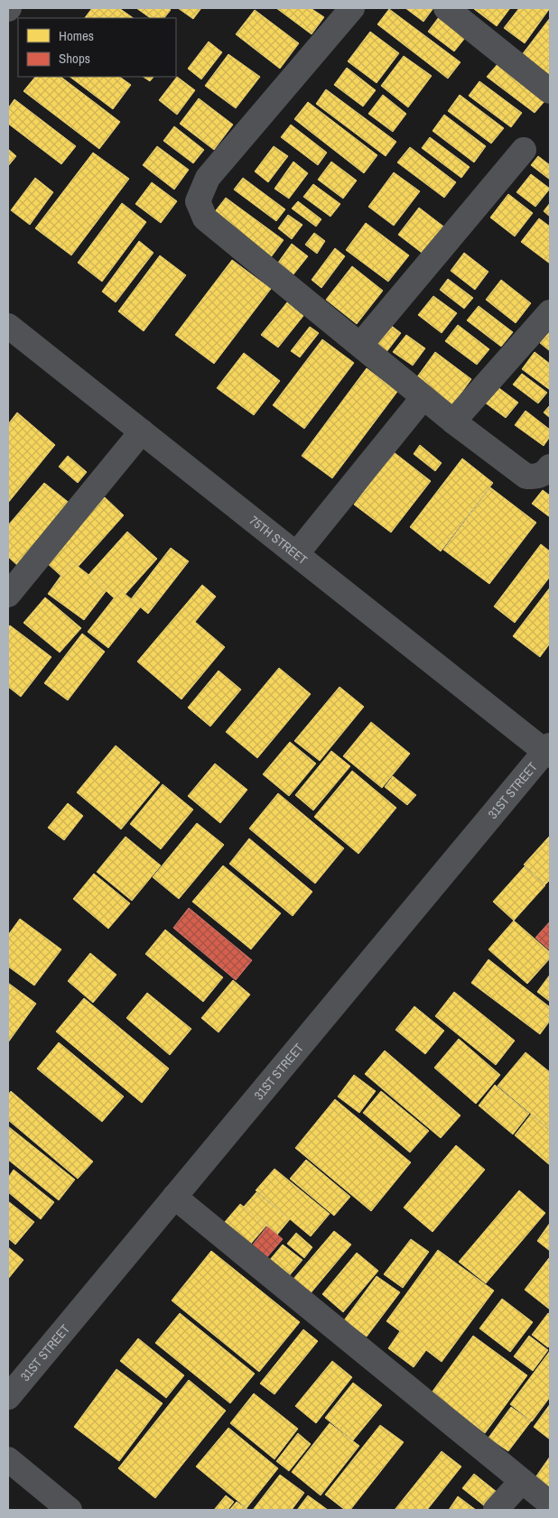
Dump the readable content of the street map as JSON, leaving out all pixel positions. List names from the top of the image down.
{
  "streets": {
    "street": ["75TH STREET", "31ST STREET"]
  },
  "crossings": [
    ["75TH STREET", "31ST STREET"]
  ],
  "legend": ["Homes", "Shops"]
}
